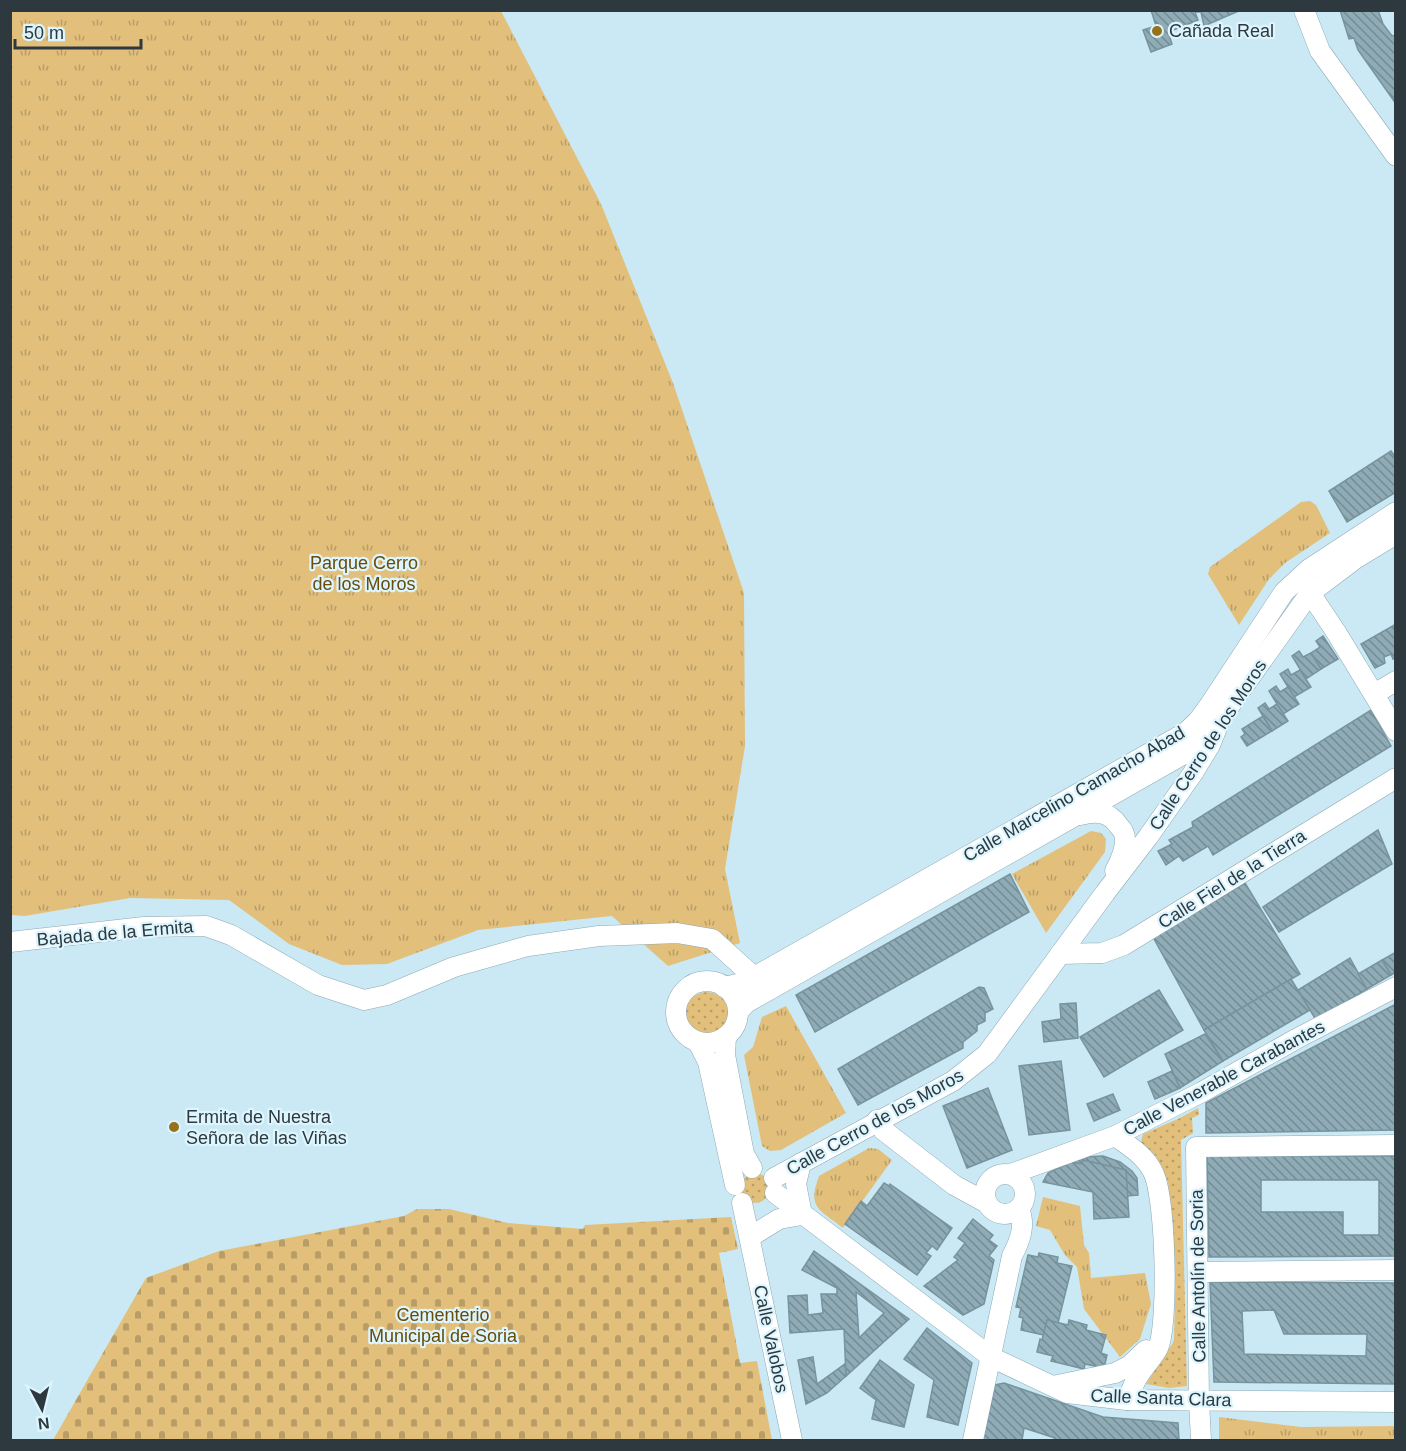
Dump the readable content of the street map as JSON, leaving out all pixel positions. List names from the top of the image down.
{
  "streets": {
    "street": [
      "Calle Cerro de los Moros",
      "Calle Marcelino Camacho Abad",
      "Calle Fiel de la Tierra",
      "Bajada de la Ermita",
      "Calle Venerable Carabantes",
      "Calle Antolín de Soria",
      "Calle Valobos",
      "Calle Santa Clara"
    ]
  },
  "crossings": [
    ["Calle Cerro de los Moros", "Calle Marcelino Camacho Abad"],
    ["Calle Cerro de los Moros", "Calle Fiel de la Tierra"],
    ["Calle Cerro de los Moros", "Calle Valobos"],
    ["Calle Cerro de los Moros", "Calle Santa Clara"],
    ["Calle Marcelino Camacho Abad", "Bajada de la Ermita"],
    ["Calle Marcelino Camacho Abad", "Calle Valobos"],
    ["Calle Marcelino Camacho Abad", "Calle Santa Clara"],
    ["Calle Venerable Carabantes", "Calle Antolín de Soria"],
    ["Calle Antolín de Soria", "Calle Santa Clara"],
    ["Calle Valobos", "Calle Santa Clara"]
  ],
  "parks": ["Parque Cerro de los Moros", "Cementerio Municipal de Soria"],
  "places": ["Cañada Real", "Ermita de Nuestra Señora de las Viñas"],
  "scale_bar": "50 m",
  "north": "bottom"
}
